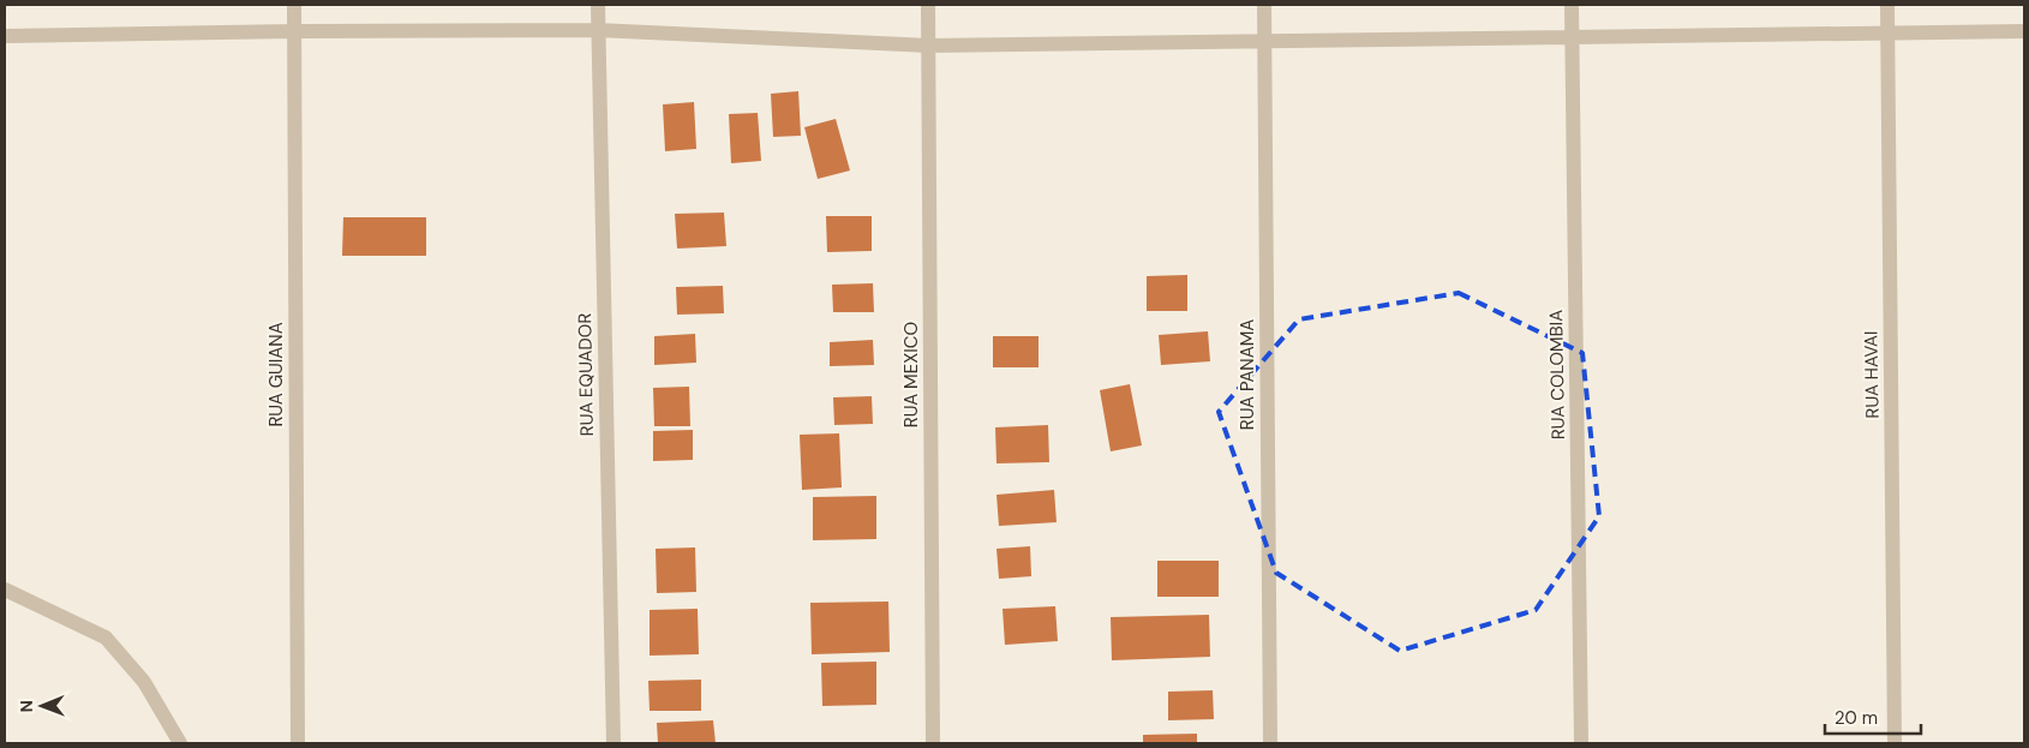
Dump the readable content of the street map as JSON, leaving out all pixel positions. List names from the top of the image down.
{
  "streets": {
    "street": [
      "RUA GUIANA",
      "RUA EQUADOR",
      "RUA MEXICO",
      "RUA PANAMA",
      "RUA COLOMBIA",
      "RUA HAVAI"
    ]
  },
  "scale_bar": "20 m",
  "north": "left"
}
